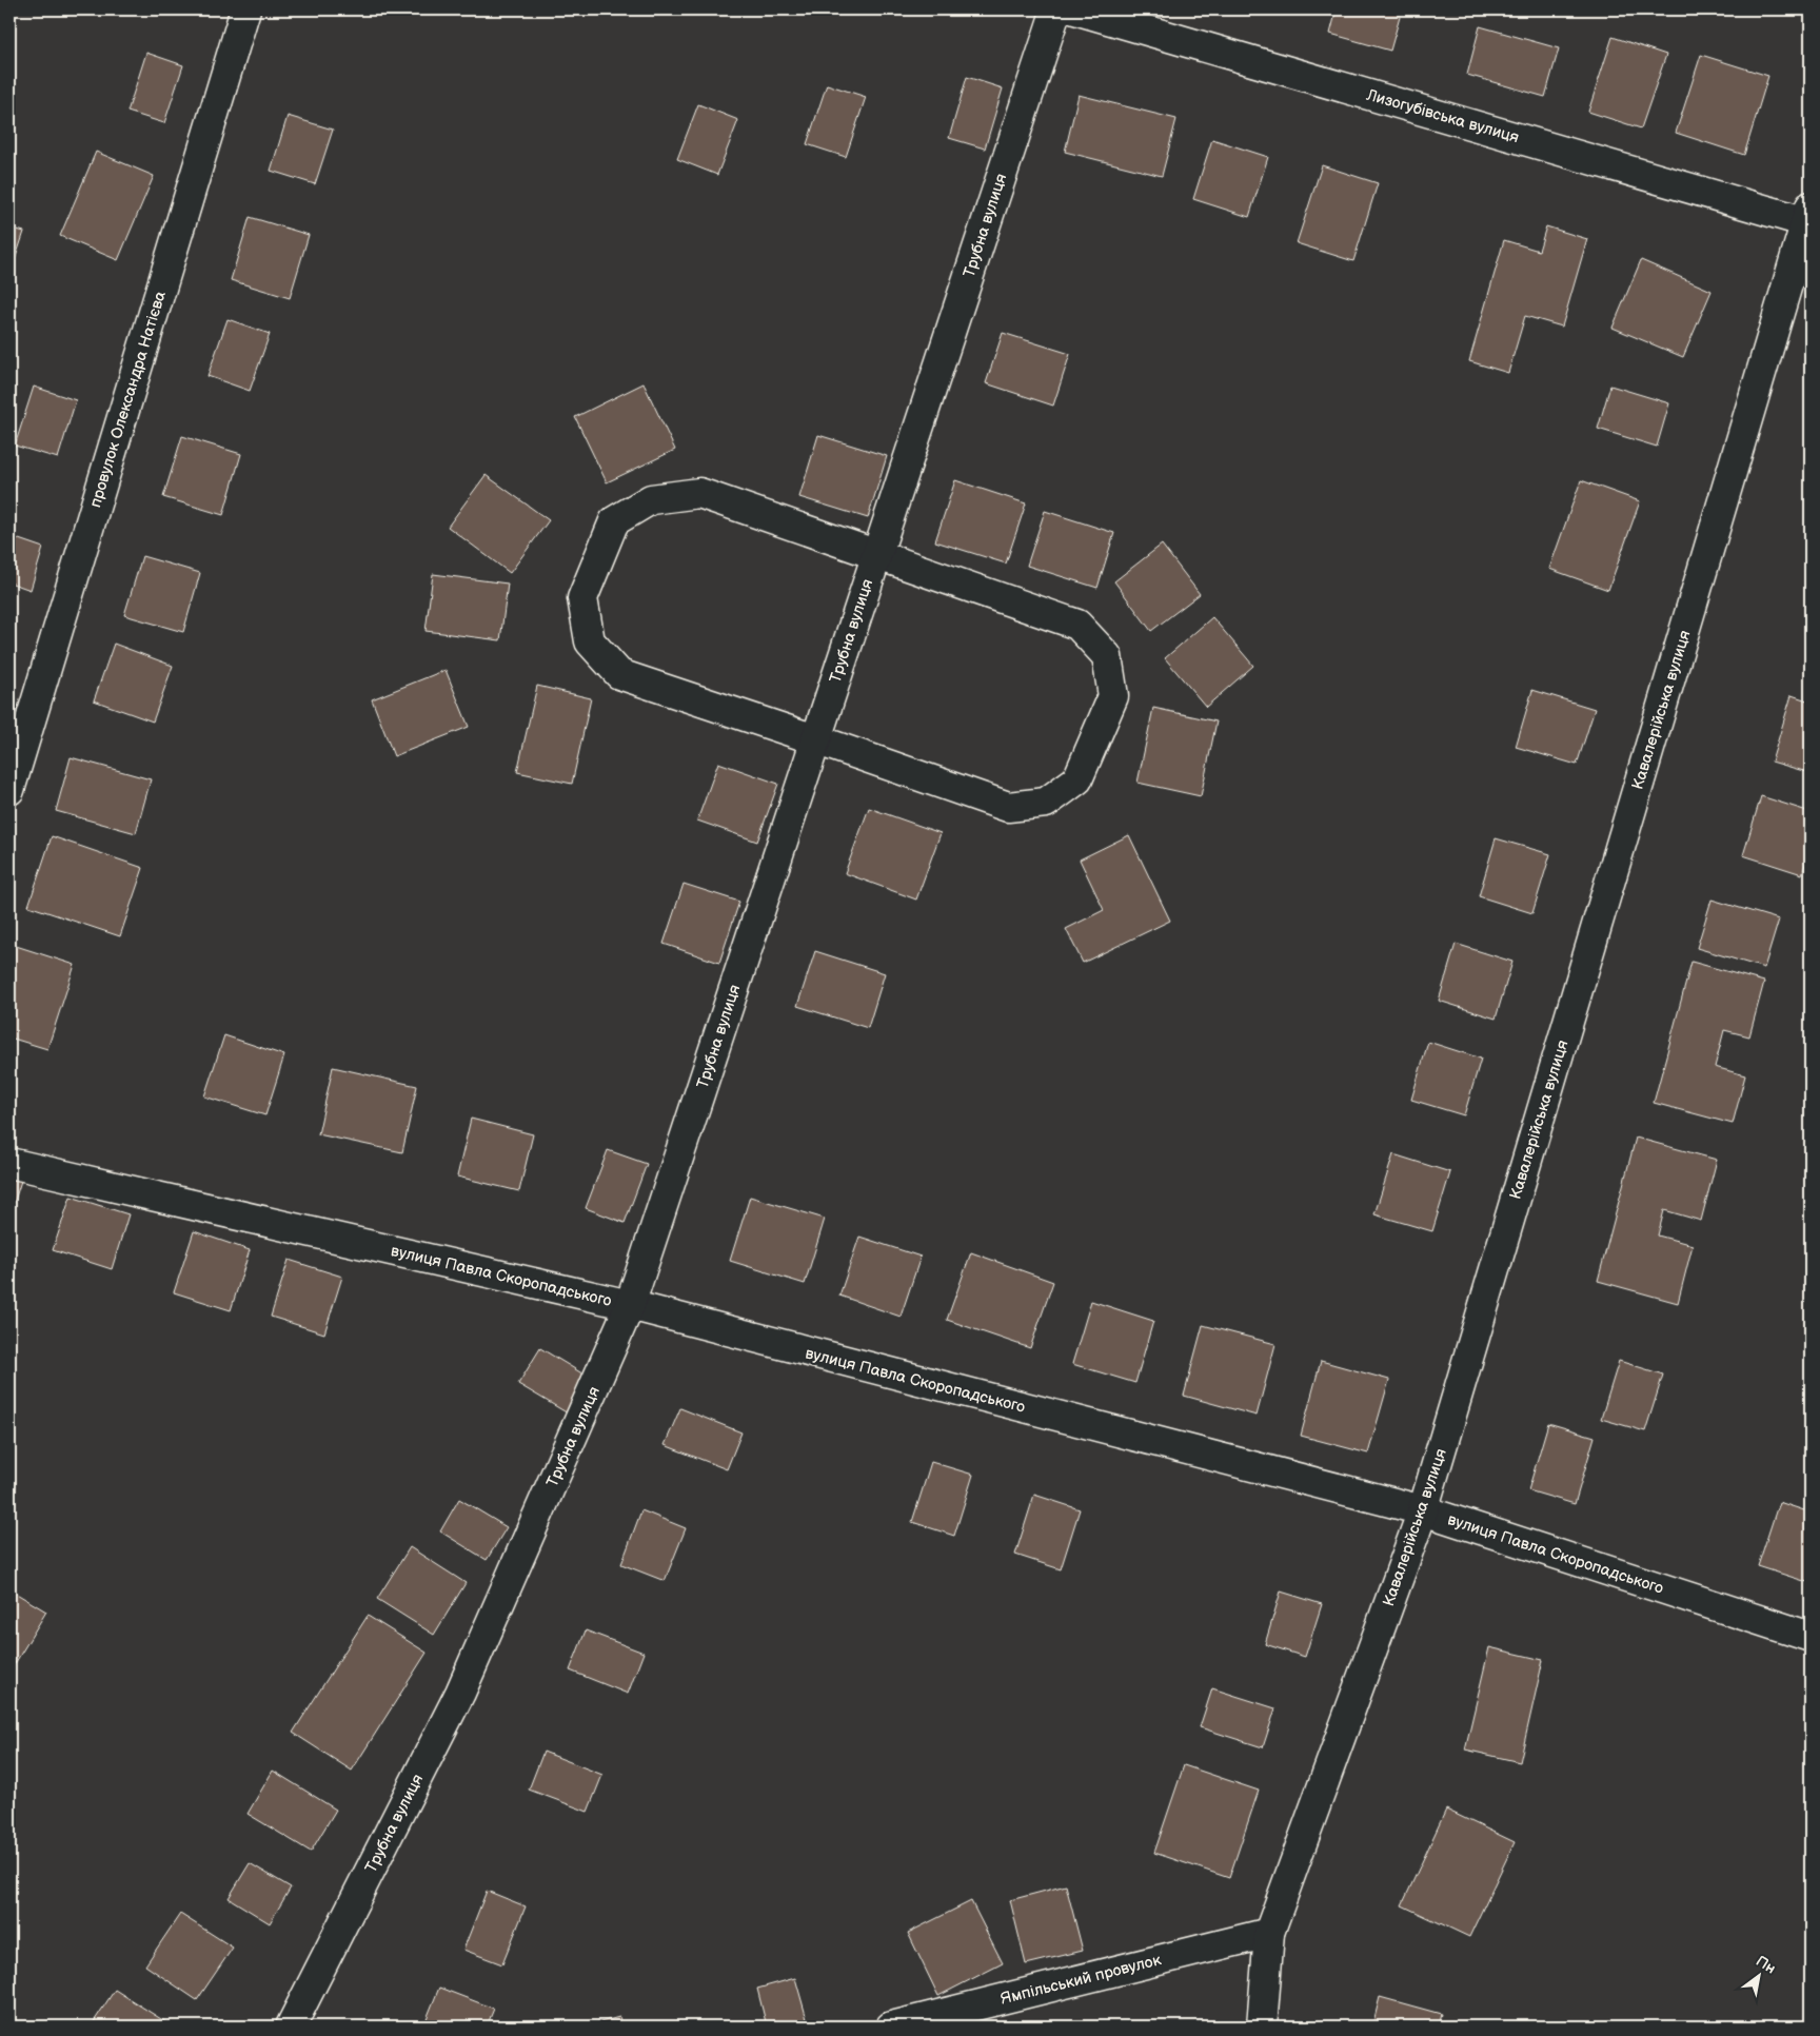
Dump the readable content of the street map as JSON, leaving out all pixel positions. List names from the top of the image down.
{
  "streets": {
    "street": [
      "Лизогубівська вулиця",
      "Трубна вулиця",
      "провулок Олександра Натієва",
      "Кавалерійська вулиця",
      "вулиця Павла Скоропадського",
      "Ямпільський провулок"
    ]
  },
  "crossings": [
    ["Лизогубівська вулиця", "Кавалерійська вулиця"],
    ["Трубна вулиця", "вулиця Павла Скоропадського"],
    ["Кавалерійська вулиця", "вулиця Павла Скоропадського"],
    ["Кавалерійська вулиця", "Ямпільський провулок"]
  ],
  "north": "top right"
}
